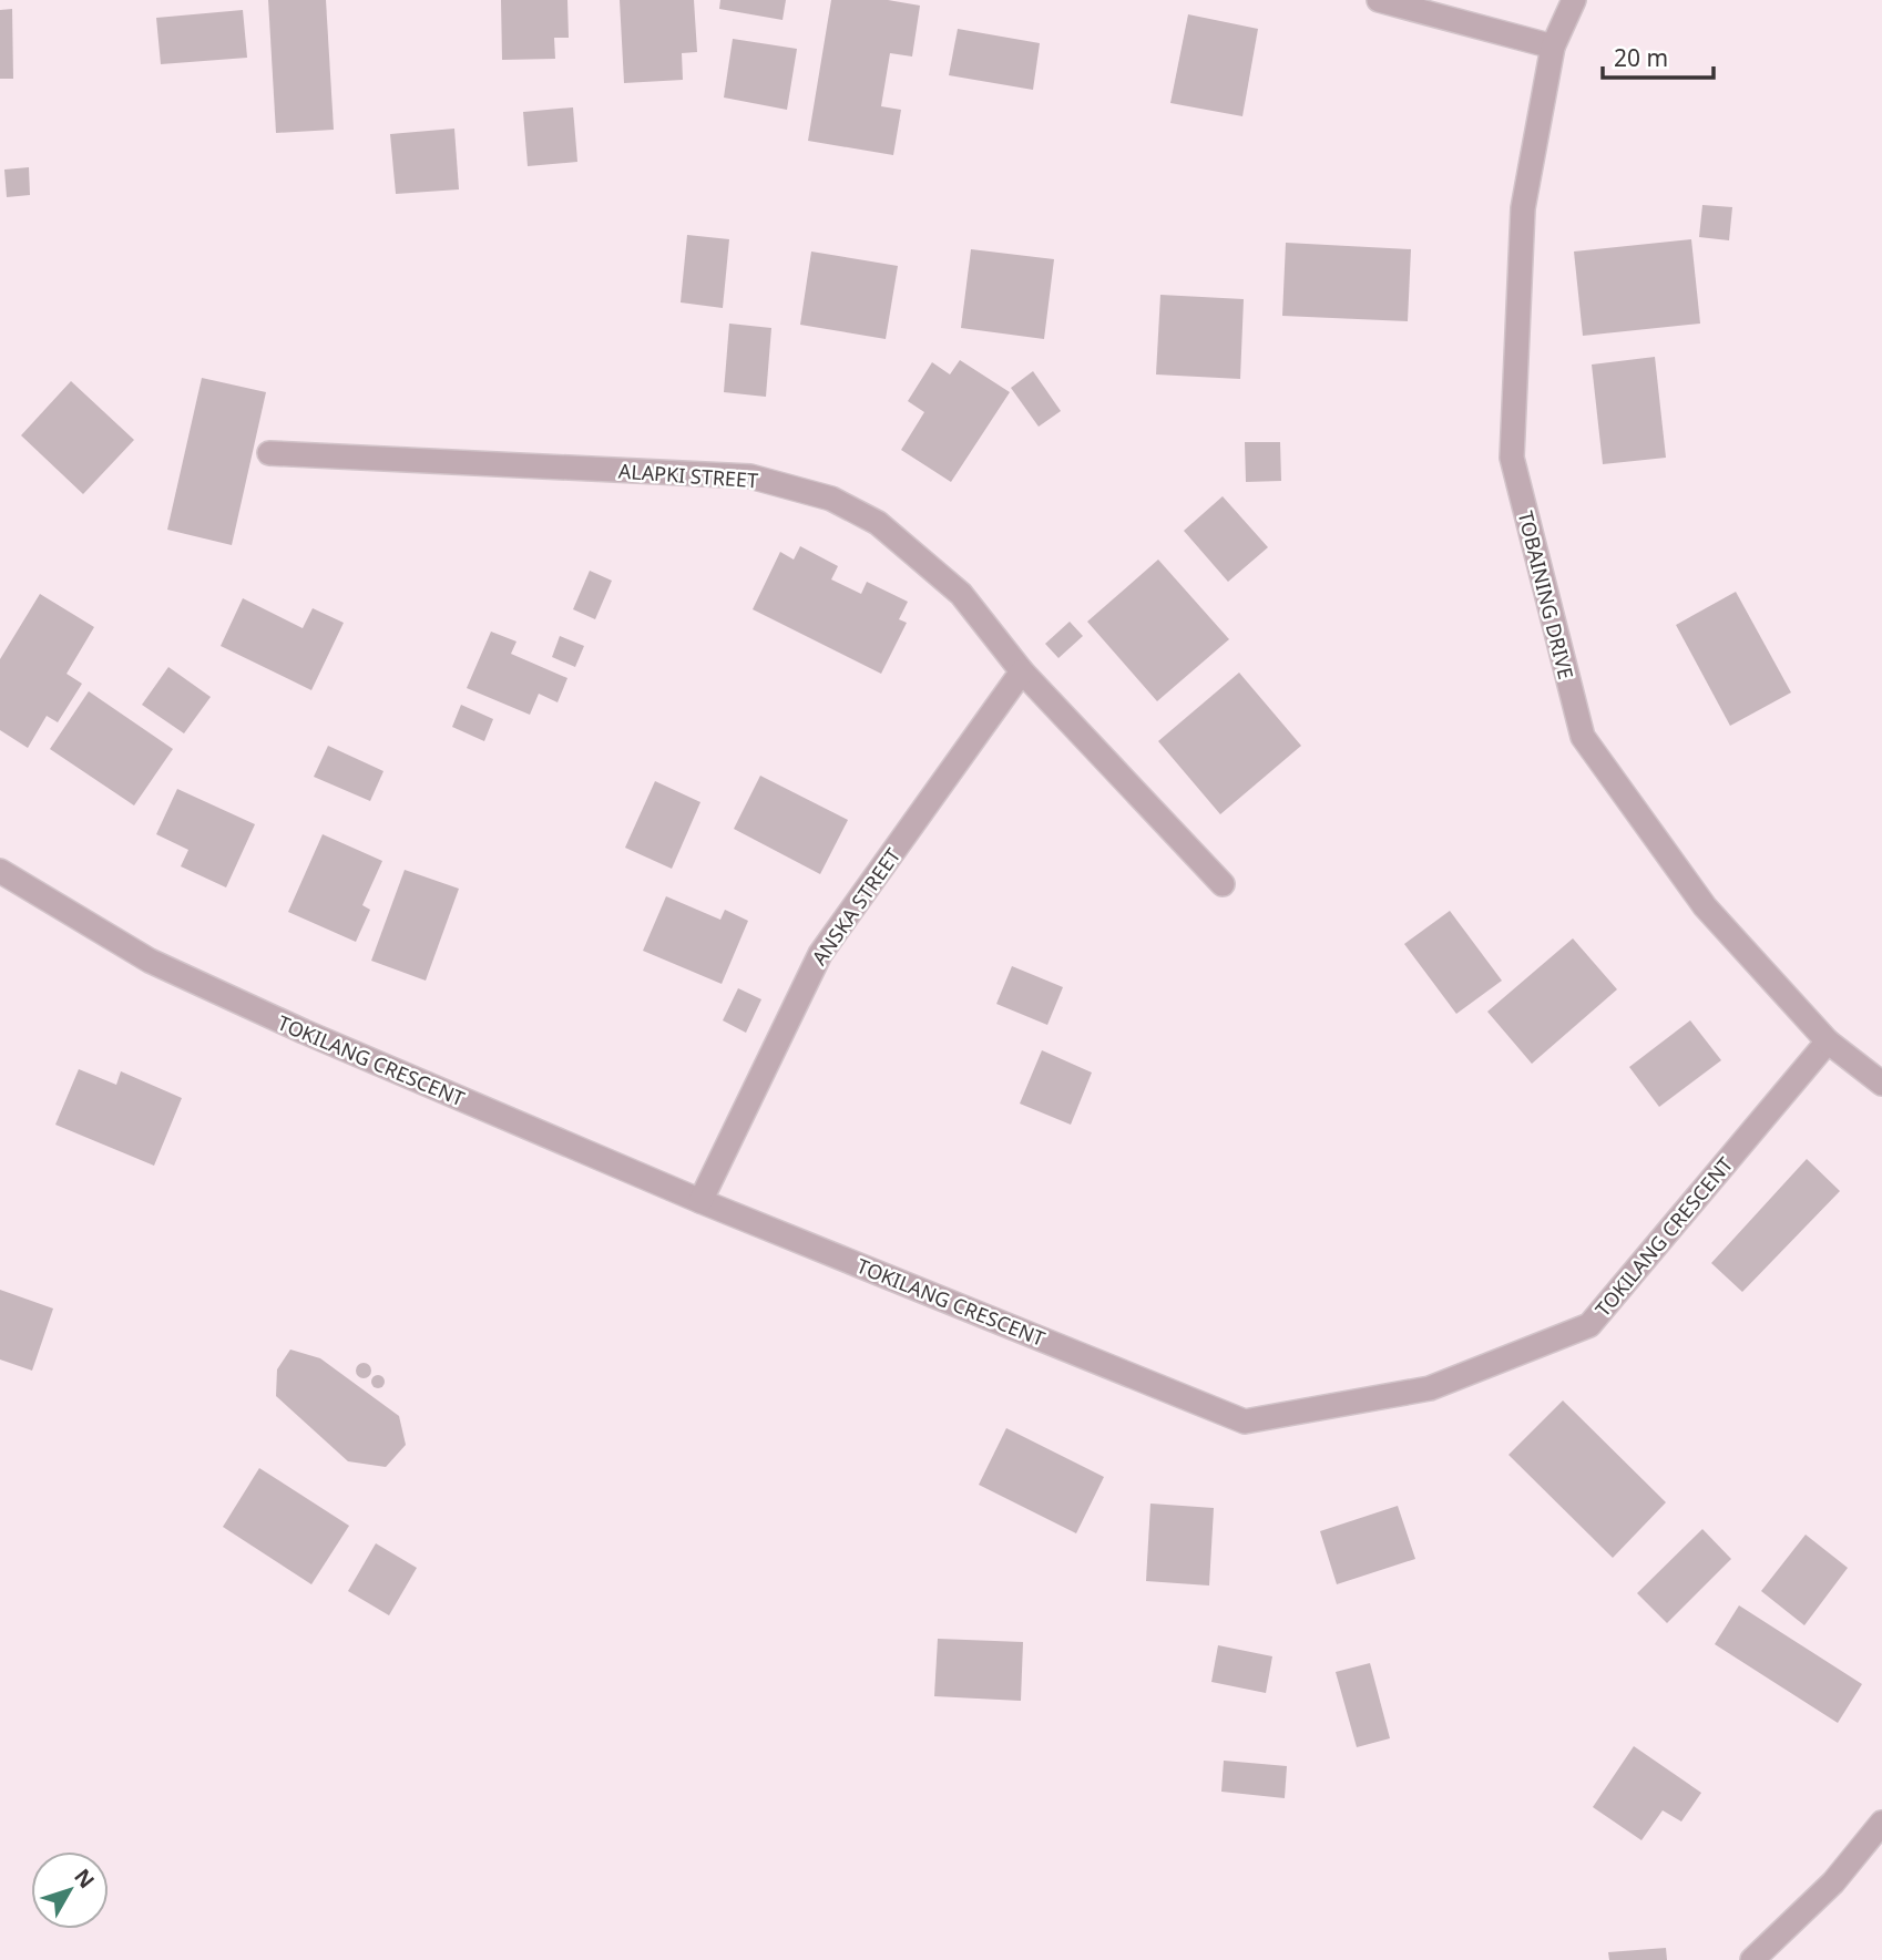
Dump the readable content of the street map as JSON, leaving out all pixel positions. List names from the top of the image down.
{
  "streets": {
    "street": [
      "ALAPKI STREET",
      "TOBAINING DRIVE",
      "ANSKA STREET",
      "TOKILANG CRESCENT"
    ]
  },
  "crossings": [
    ["ALAPKI STREET", "ANSKA STREET"],
    ["TOBAINING DRIVE", "TOKILANG CRESCENT"],
    ["ANSKA STREET", "TOKILANG CRESCENT"]
  ],
  "scale_bar": "20 m",
  "north": "top right"
}
